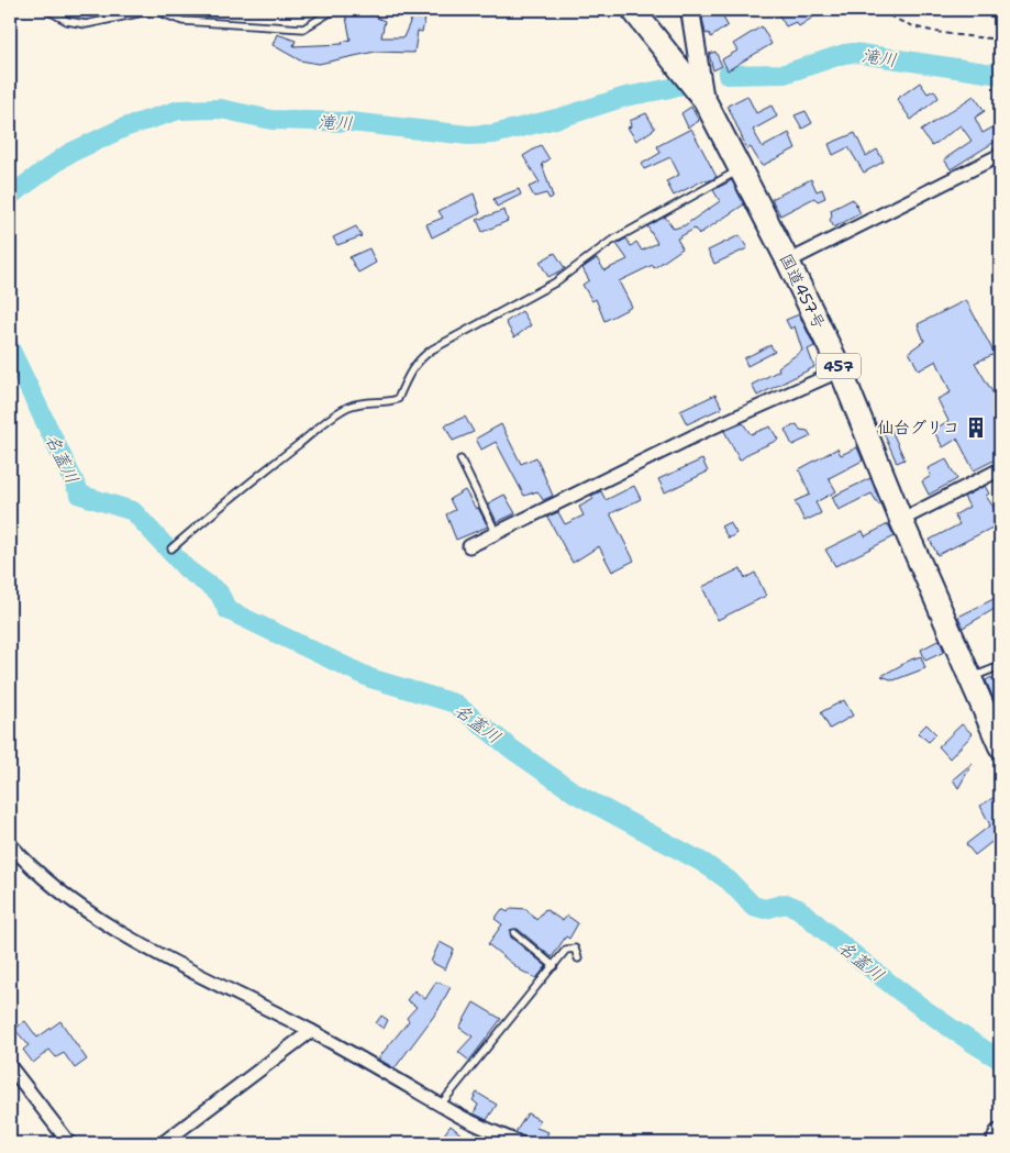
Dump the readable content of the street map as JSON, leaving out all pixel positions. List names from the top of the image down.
{
  "streets": {
    "highway": ["国道457号", "457"]
  },
  "water": ["滝川", "名蓋川"],
  "places": {
    "building": ["仙台グリコ"]
  }
}
